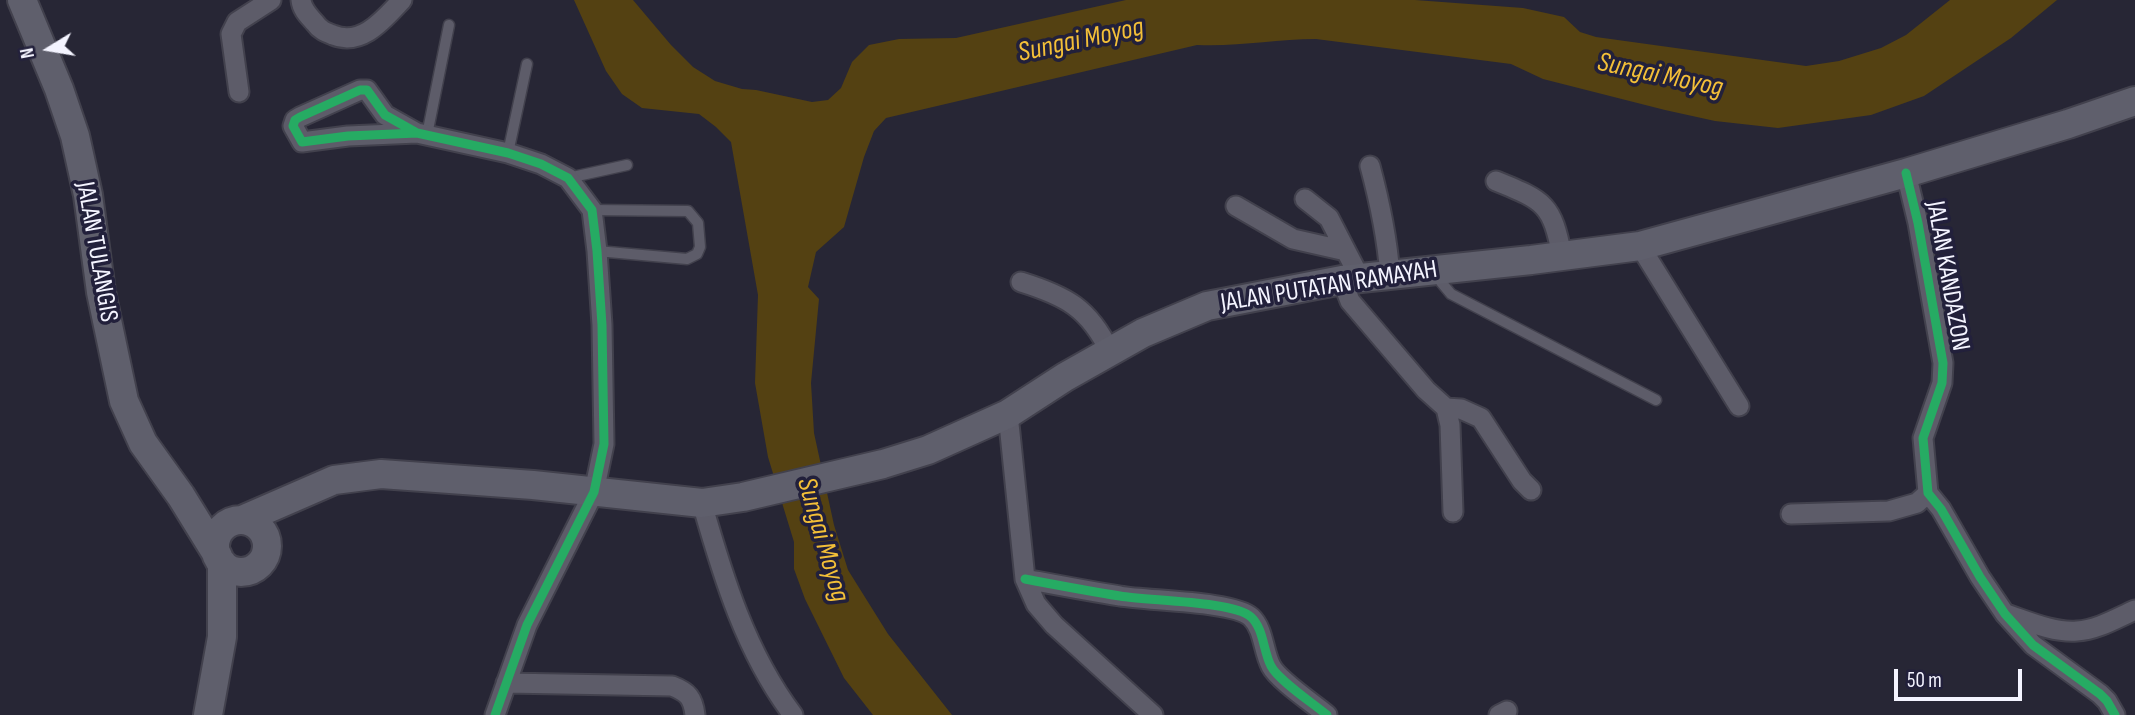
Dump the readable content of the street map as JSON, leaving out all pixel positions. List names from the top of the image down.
{
  "streets": {
    "main road": ["JALAN TULANGIS", "JALAN PUTATAN RAMAYAH"],
    "street": ["JALAN KANDAZON"]
  },
  "crossings": [
    ["JALAN TULANGIS", "JALAN PUTATAN RAMAYAH"],
    ["JALAN KANDAZON", "JALAN PUTATAN RAMAYAH"]
  ],
  "water": ["Sungai Moyog"],
  "scale_bar": "50 m",
  "north": "left"
}
